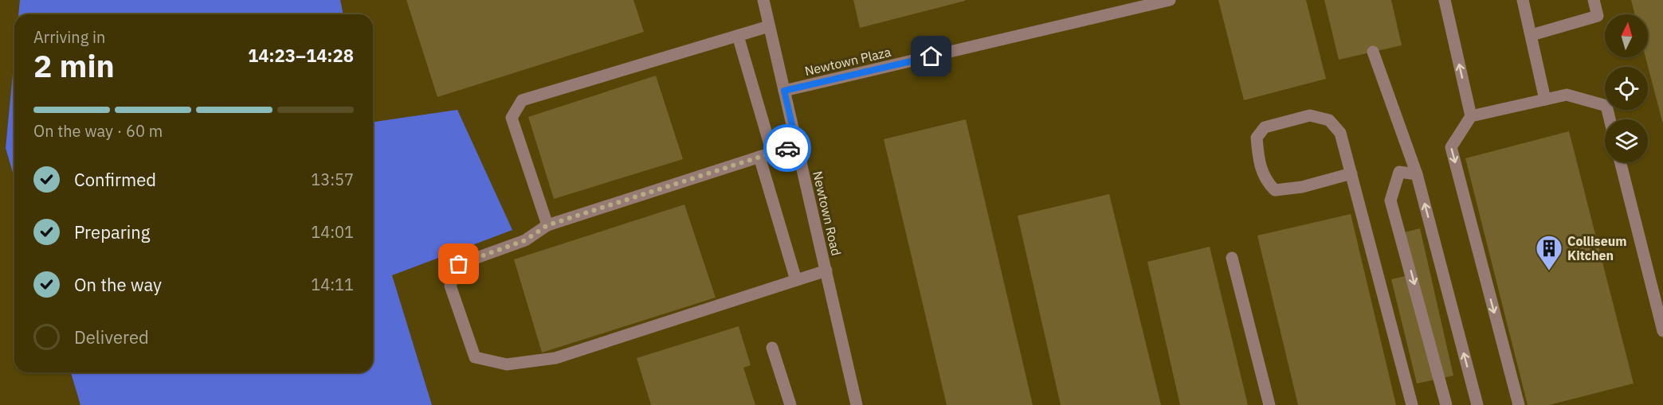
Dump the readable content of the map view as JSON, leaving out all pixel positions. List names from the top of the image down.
{
  "streets": {
    "street": ["Newtown Plaza", "Newtown Road"]
  },
  "crossings": [
    ["Newtown Plaza", "Newtown Road"]
  ],
  "places": {
    "building": ["Colliseum Kitchen"]
  },
  "north": "top",
  "page": {
    "heading": ["2 min", "Arriving in", "14:23–14:28"],
    "bar": "On the way · 60 m",
    "list": [
      ["Confirmed", "13:57"],
      ["Preparing", "14:01"],
      ["On the way", "14:11"],
      "Delivered"
    ]
  }
}
